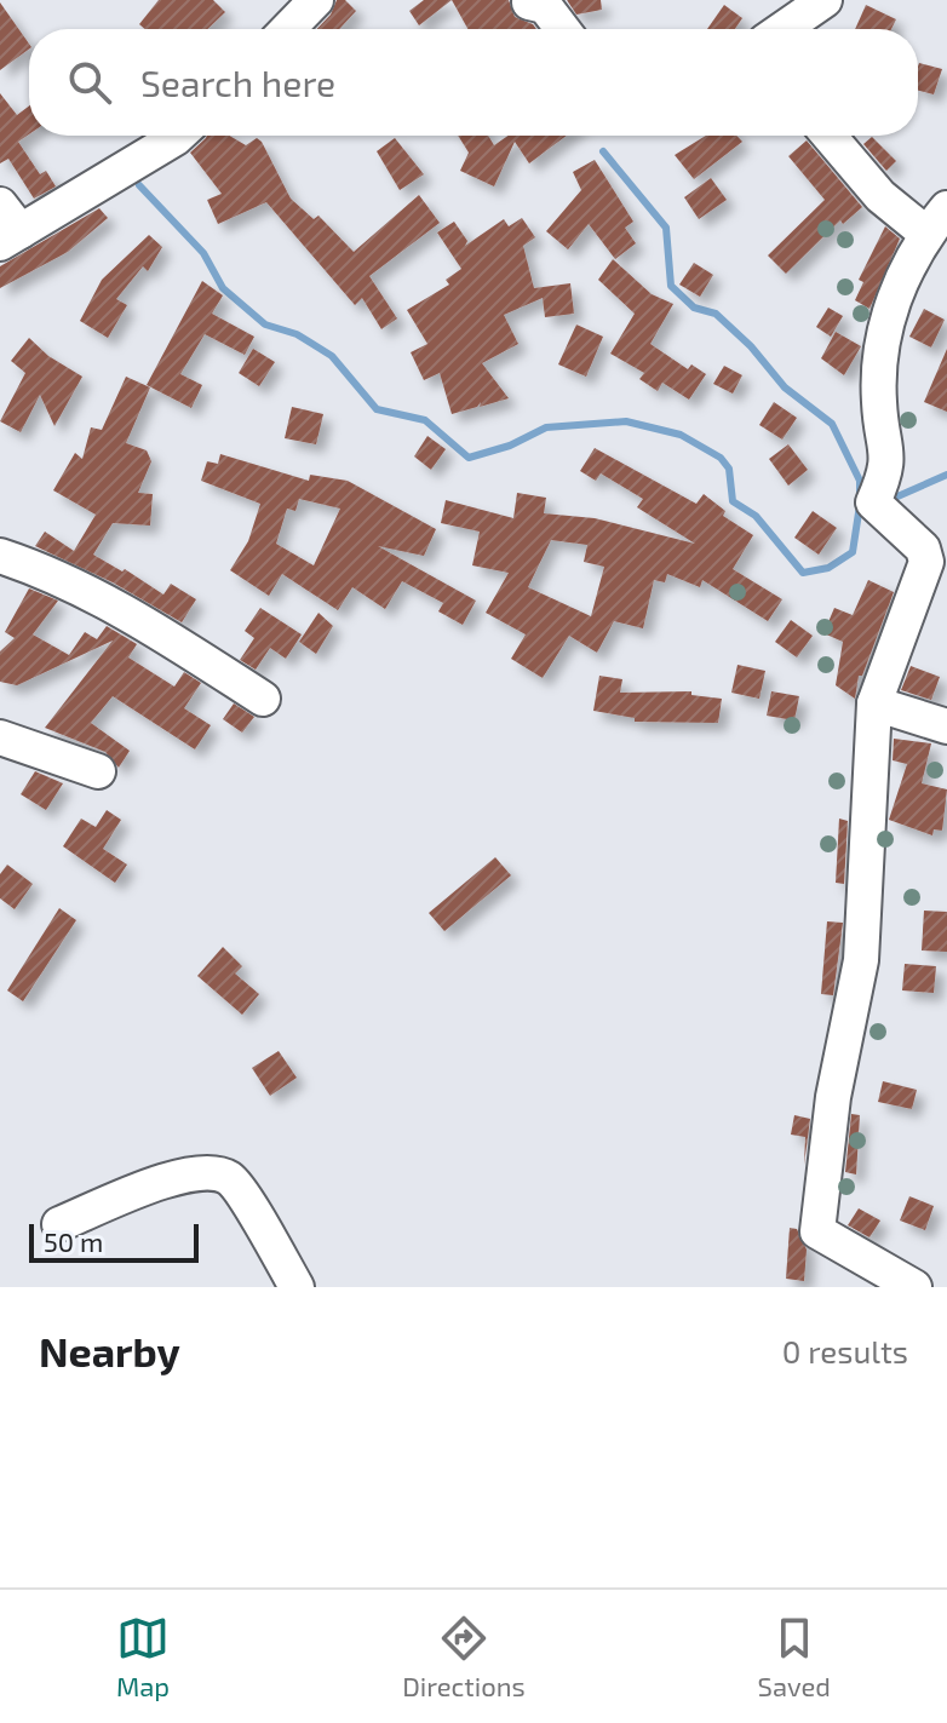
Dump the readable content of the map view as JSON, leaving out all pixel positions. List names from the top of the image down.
{
  "scale_bar": "50 m",
  "page": {
    "search": "Search here",
    "scale": "50 m",
    "heading": ["Nearby", "0 results"],
    "nav": ["Map", "Directions", "Saved"]
  }
}
